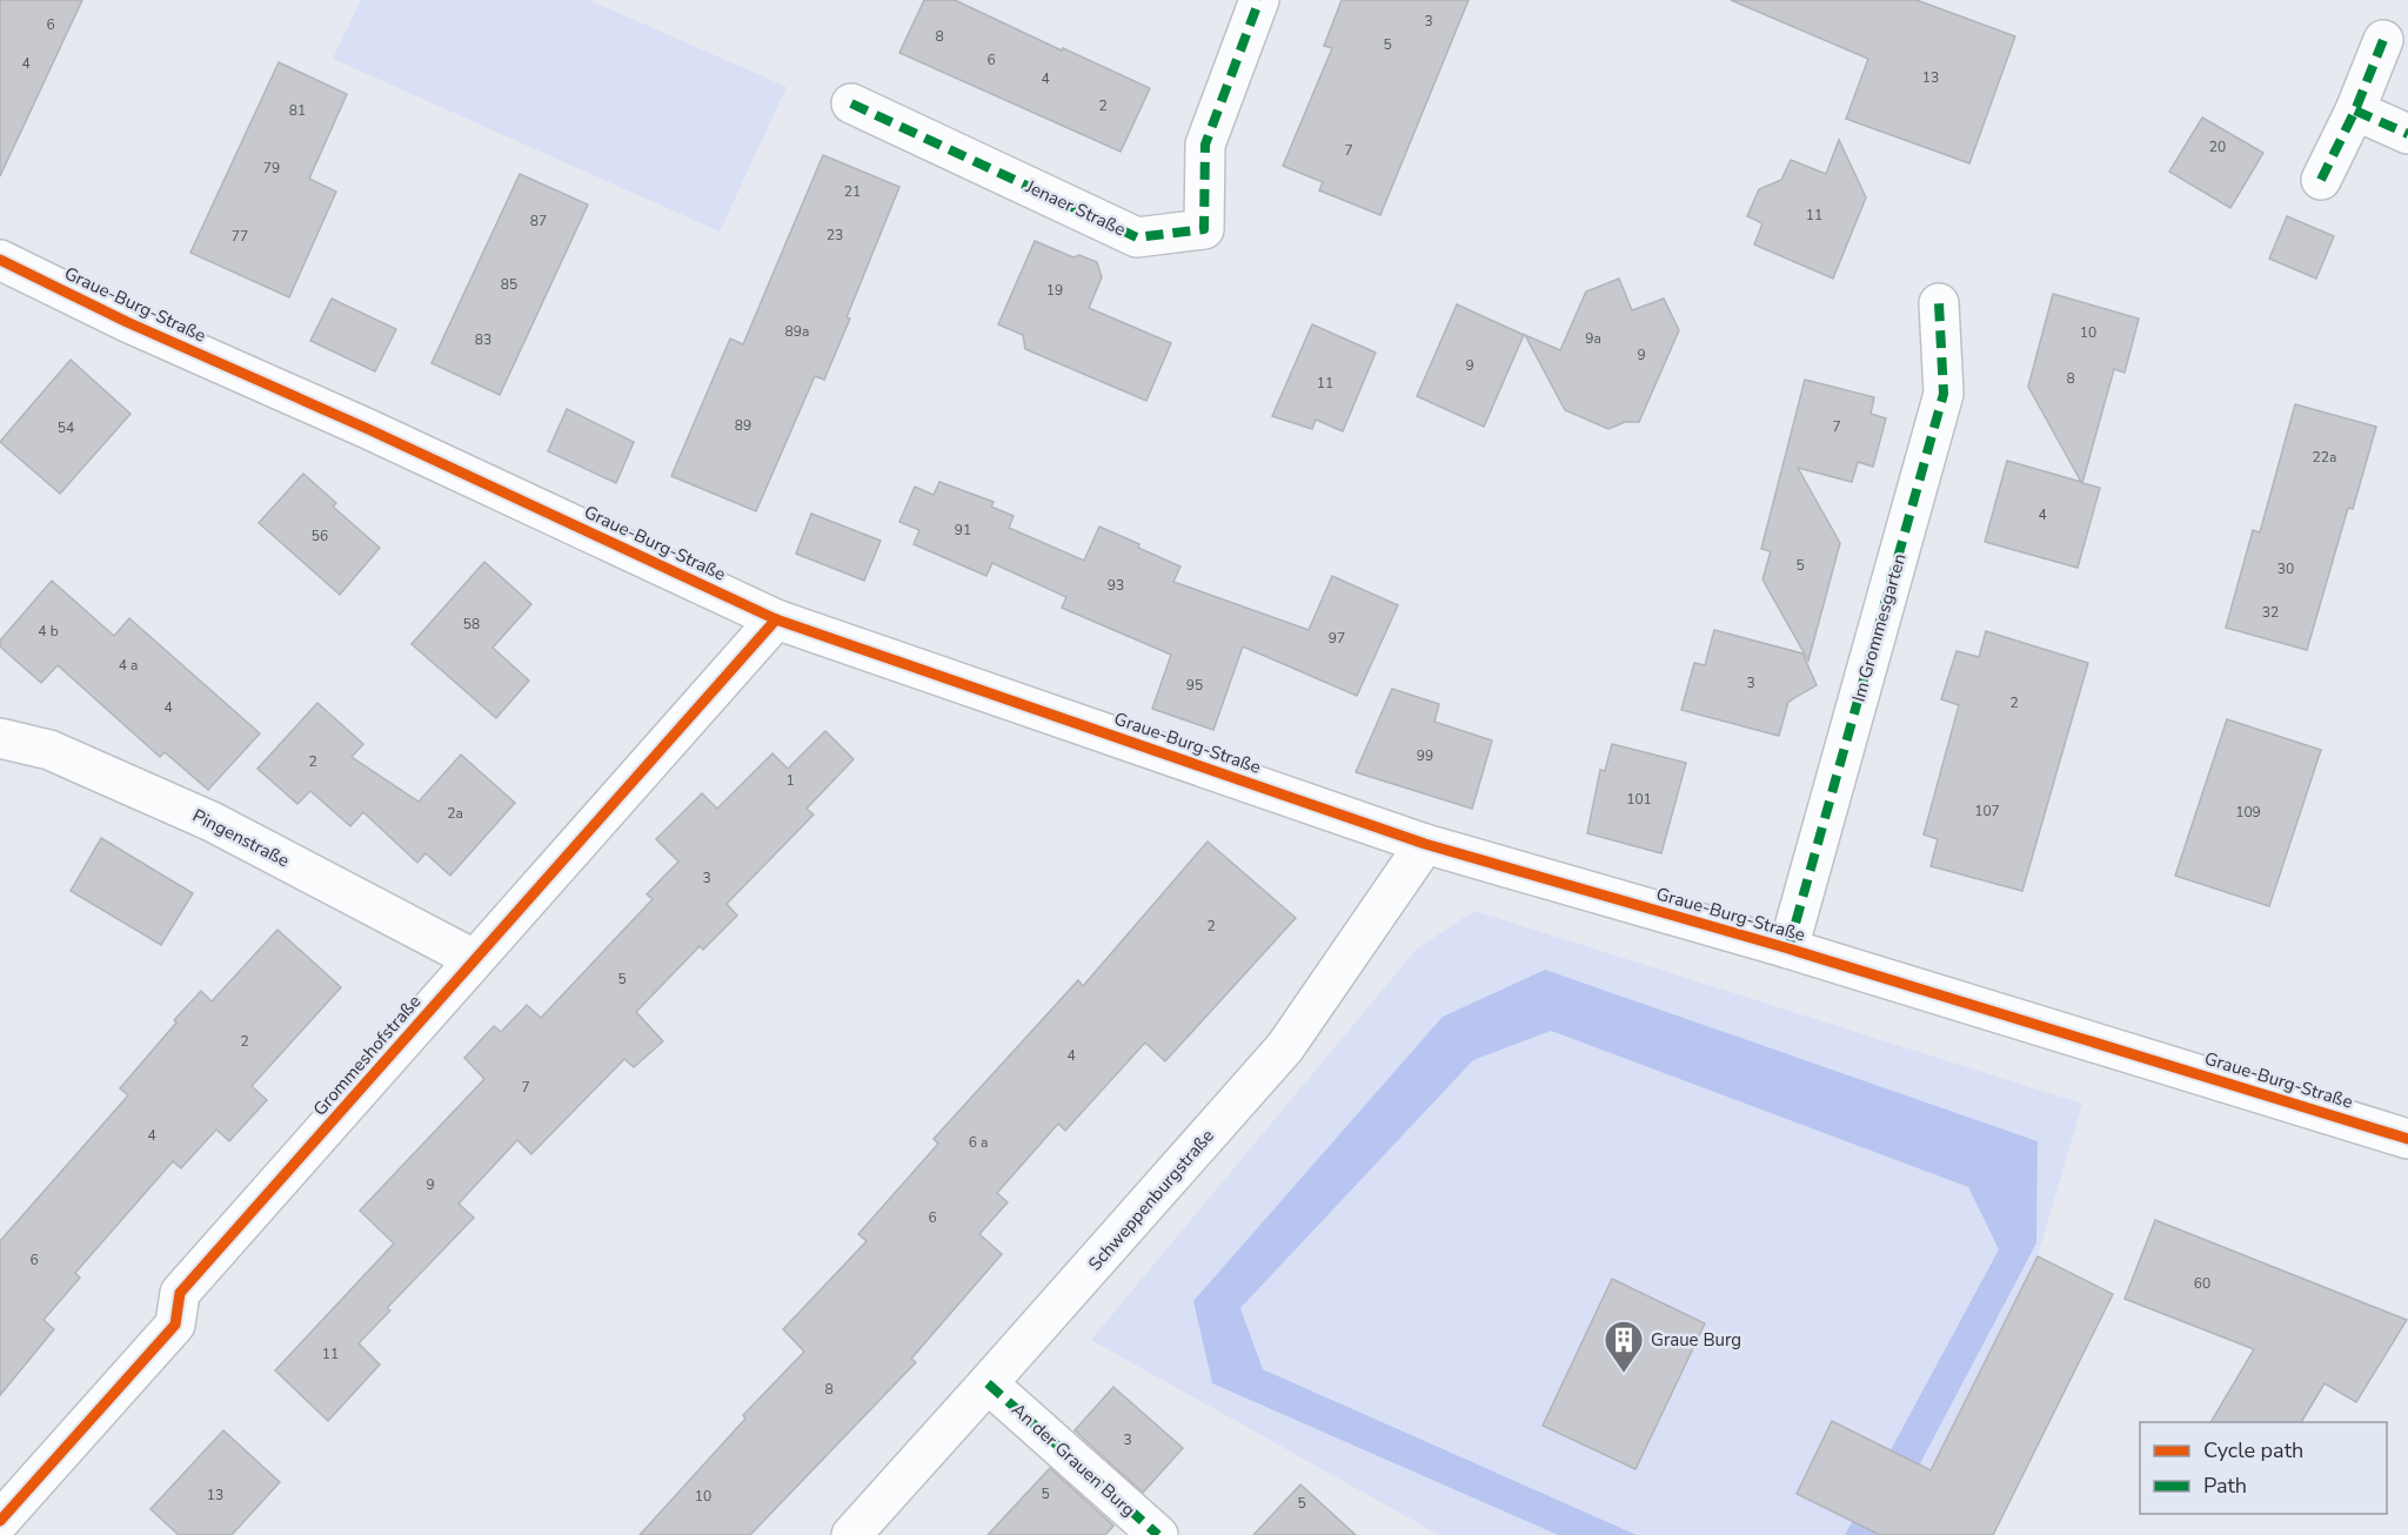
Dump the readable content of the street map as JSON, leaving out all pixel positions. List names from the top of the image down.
{
  "streets": {
    "street": [
      "Jenaer Straße",
      "Graue-Burg-Straße",
      "Im Grommesgarten",
      "Pingenstraße",
      "Grommeshofstraße",
      "Schweppenburgstraße",
      "An der Grauen Burg"
    ]
  },
  "crossings": [
    ["Graue-Burg-Straße", "Im Grommesgarten"],
    ["Graue-Burg-Straße", "Grommeshofstraße"],
    ["Graue-Burg-Straße", "Schweppenburgstraße"],
    ["Pingenstraße", "Grommeshofstraße"],
    ["Schweppenburgstraße", "An der Grauen Burg"]
  ],
  "places": {
    "building": ["Graue Burg"]
  },
  "house_numbers": [
    "3",
    "6",
    "8",
    "5",
    "6",
    "4",
    "13",
    "4",
    "2",
    "81",
    "20",
    "7",
    "79",
    "21",
    "11",
    "87",
    "23",
    "77",
    "85",
    "19",
    "89a",
    "10",
    "9a",
    "83",
    "9",
    "9",
    "8",
    "11",
    "89",
    "7",
    "54",
    "22a",
    "4",
    "91",
    "56",
    "5",
    "30",
    "93",
    "32",
    "58",
    "4 b",
    "97",
    "4 a",
    "3",
    "95",
    "2",
    "4",
    "99",
    "2",
    "1",
    "101",
    "107",
    "109",
    "2a",
    "3",
    "2",
    "5",
    "2",
    "4",
    "7",
    "4",
    "6 a",
    "9",
    "6",
    "6",
    "60",
    "11",
    "8",
    "3",
    "5",
    "13",
    "10",
    "5"
  ],
  "legend": ["Cycle path", "Path"]
}
